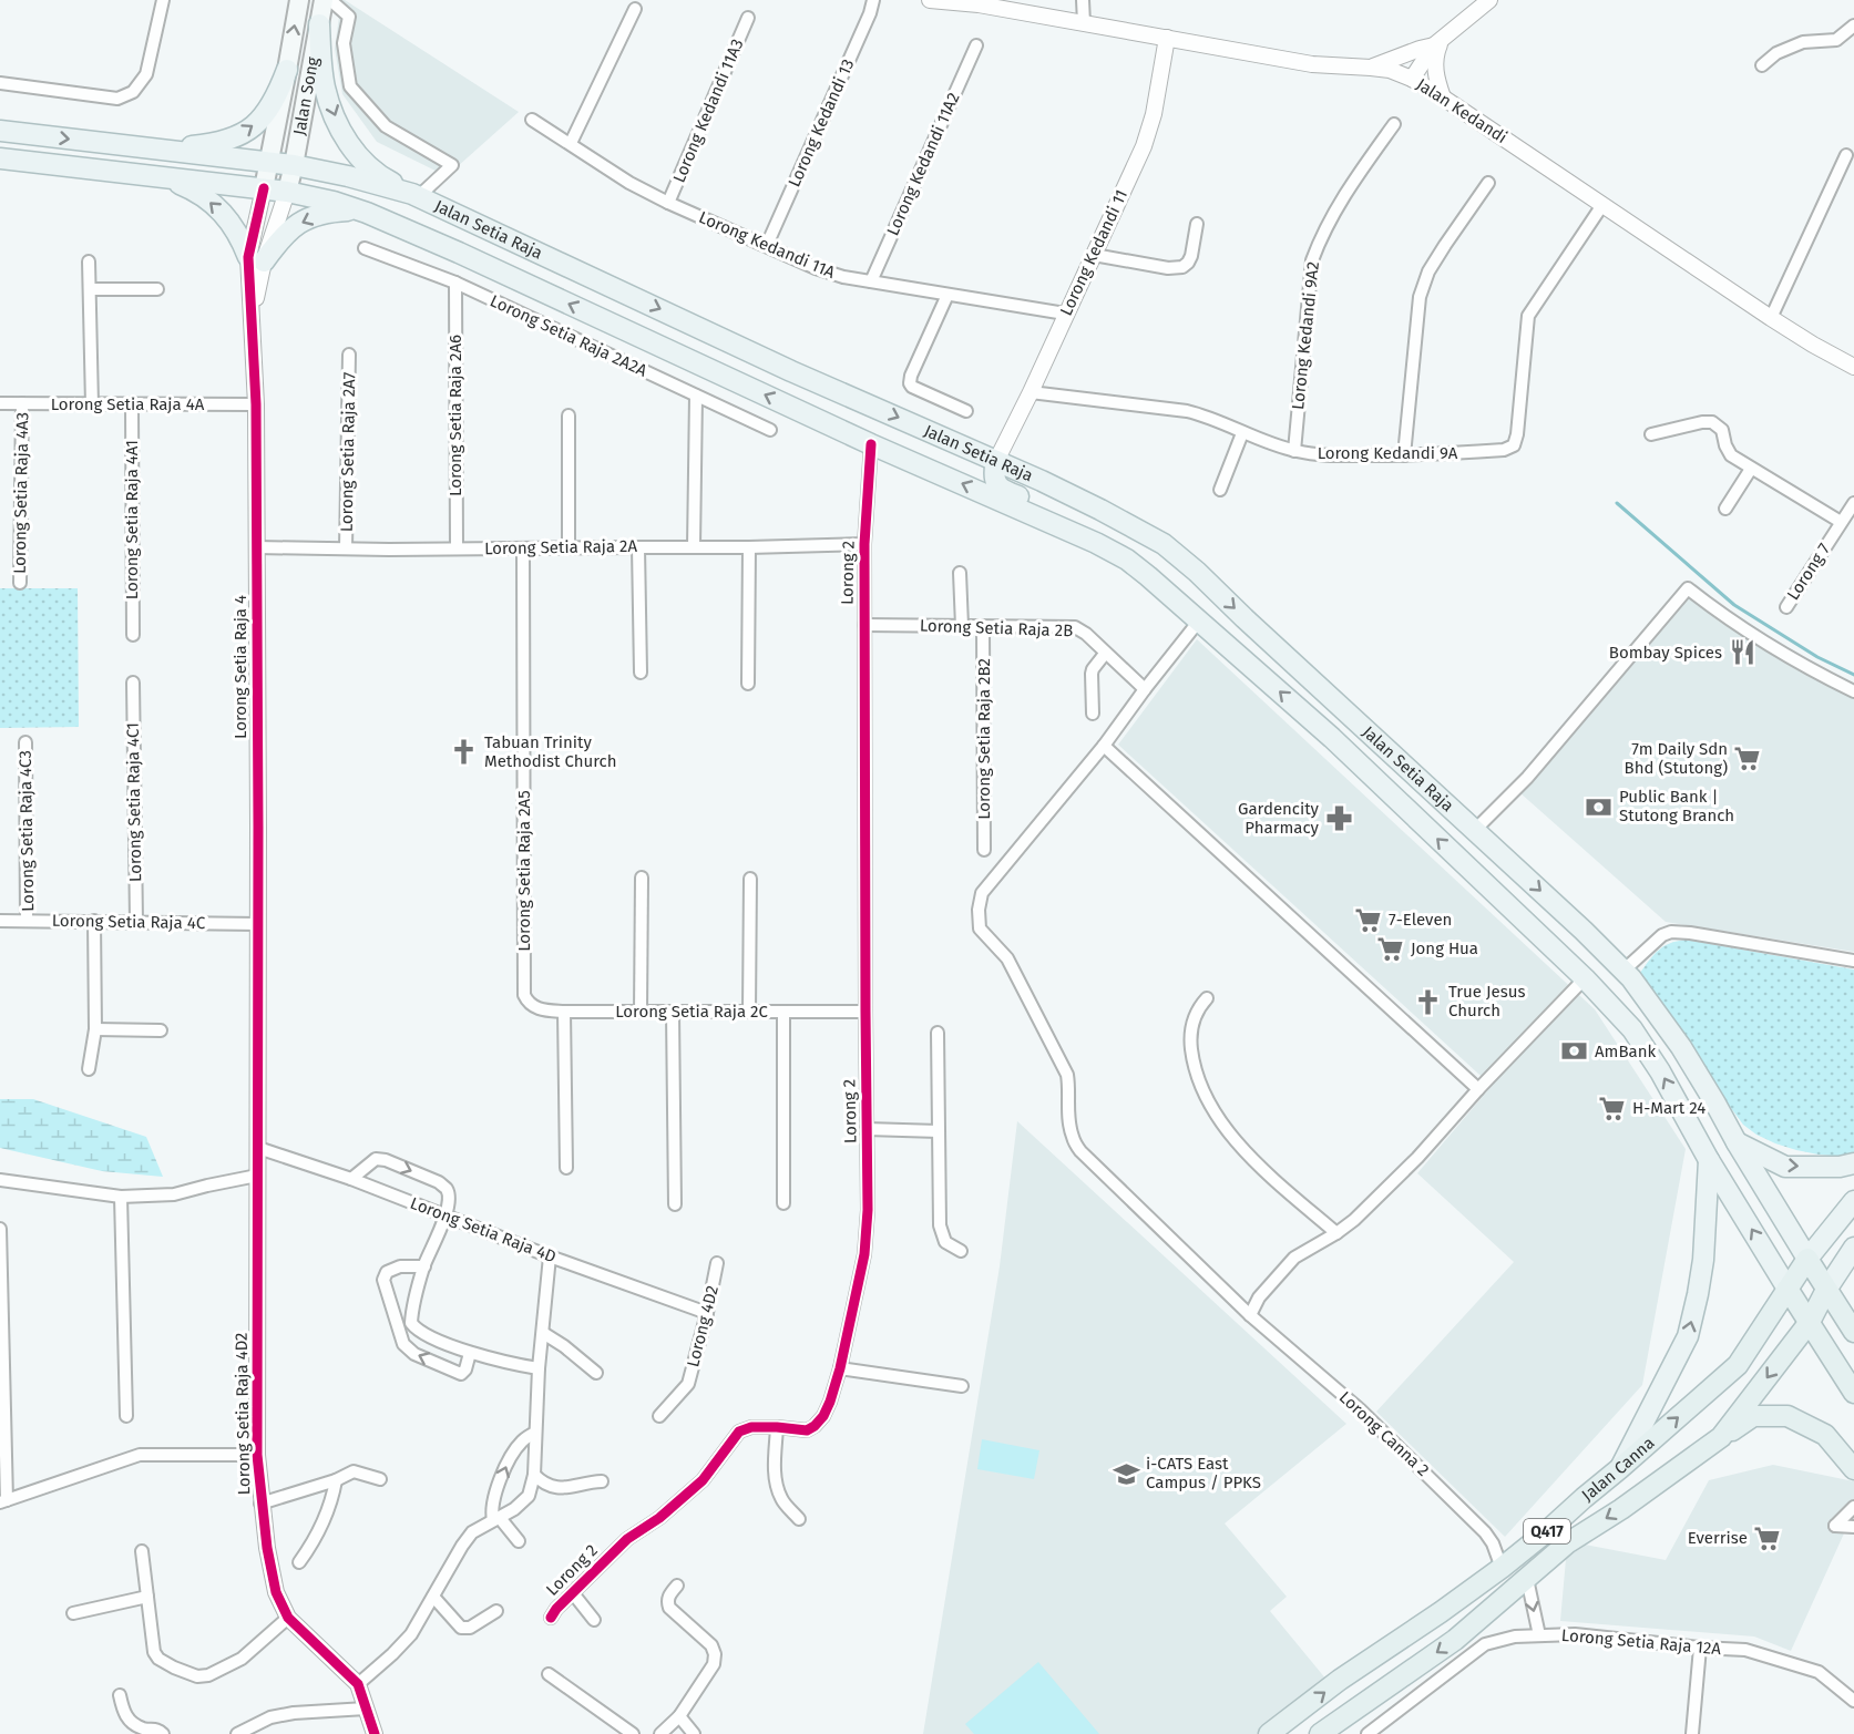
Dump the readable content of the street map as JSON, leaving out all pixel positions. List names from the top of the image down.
{
  "streets": {
    "highway": ["Jalan Canna", "Q417"],
    "main road": ["Jalan Song", "Jalan Setia Raja"],
    "street": [
      "Lorong Kedandi 11A3",
      "Jalan Kedandi",
      "Lorong Kedandi 13",
      "Lorong Kedandi 11A2",
      "Lorong Kedandi 11A",
      "Lorong Kedandi 11",
      "Lorong Setia Raja 2A2A",
      "Lorong Kedandi 9A2",
      "Lorong Setia Raja 4A",
      "Lorong Setia Raja 2A6",
      "Lorong Setia Raja 2A7",
      "Lorong Kedandi 9A",
      "Lorong Setia Raja 4A3",
      "Lorong Setia Raja 4A1",
      "Lorong Setia Raja 2A",
      "Lorong 7",
      "Lorong 2",
      "Lorong Setia Raja 2B",
      "Lorong Setia Raja 4",
      "Lorong Setia Raja 2B2",
      "Lorong Setia Raja 4C1",
      "Lorong Setia Raja 4C3",
      "Lorong Setia Raja 2A5",
      "Lorong Setia Raja 4C",
      "Lorong Setia Raja 2C",
      "Lorong Setia Raja 4D",
      "Lorong 4D2",
      "Lorong Setia Raja 4D2",
      "Lorong Canna 2",
      "Lorong Setia Raja 12A"
    ]
  },
  "crossings": [
    ["Jalan Song", "Jalan Setia Raja"],
    ["Jalan Song", "Lorong Setia Raja 4"],
    ["Lorong Kedandi 11A3", "Lorong Kedandi 11A"],
    ["Jalan Kedandi", "Lorong Kedandi 11"],
    ["Jalan Kedandi", "Lorong Kedandi 9A"],
    ["Lorong Kedandi 13", "Lorong Kedandi 11A"],
    ["Lorong Kedandi 11A2", "Lorong Kedandi 11A"],
    ["Jalan Setia Raja", "Lorong Kedandi 11"],
    ["Jalan Setia Raja", "Lorong 2"],
    ["Jalan Setia Raja", "Lorong Setia Raja 4"],
    ["Jalan Setia Raja", "Lorong Canna 2"],
    ["Jalan Setia Raja", "Jalan Canna"],
    ["Lorong Kedandi 11A", "Lorong Kedandi 11"],
    ["Lorong Kedandi 11", "Lorong Kedandi 9A"],
    ["Lorong Setia Raja 2A2A", "Lorong Setia Raja 2A6"],
    ["Lorong Kedandi 9A2", "Lorong Kedandi 9A"],
    ["Lorong Setia Raja 4A", "Lorong Setia Raja 4A3"],
    ["Lorong Setia Raja 4A", "Lorong Setia Raja 4A1"],
    ["Lorong Setia Raja 4A", "Lorong Setia Raja 4"],
    ["Lorong Setia Raja 2A6", "Lorong Setia Raja 2A"],
    ["Lorong Setia Raja 2A7", "Lorong Setia Raja 2A"],
    ["Lorong Setia Raja 2A", "Lorong 2"],
    ["Lorong Setia Raja 2A", "Lorong Setia Raja 4"],
    ["Lorong Setia Raja 2A", "Lorong Setia Raja 2A5"],
    ["Lorong 2", "Lorong Setia Raja 2B"],
    ["Lorong 2", "Lorong Setia Raja 2C"],
    ["Lorong Setia Raja 2B", "Lorong Setia Raja 2B2"],
    ["Lorong Setia Raja 2B", "Lorong Canna 2"],
    ["Lorong Setia Raja 4", "Lorong Setia Raja 4C"],
    ["Lorong Setia Raja 4", "Lorong Setia Raja 4D"],
    ["Lorong Setia Raja 4", "Lorong Setia Raja 4D2"],
    ["Lorong Setia Raja 4C1", "Lorong Setia Raja 4C"],
    ["Lorong Setia Raja 4C3", "Lorong Setia Raja 4C"],
    ["Lorong Setia Raja 2A5", "Lorong Setia Raja 2C"],
    ["Lorong Setia Raja 4D", "Lorong 4D2"],
    ["Lorong Setia Raja 4D", "Lorong Setia Raja 4D2"],
    ["Lorong Canna 2", "Jalan Canna"],
    ["Jalan Canna", "Q417"]
  ],
  "places": {
    "restaurant": ["Bombay Spices"],
    "church": ["Tabuan Trinity Methodist Church", "True Jesus Church"],
    "supermarket": [
      "7m Daily Sdn Bhd (Stutong)",
      "7-Eleven",
      "Jong Hua",
      "H-Mart 24",
      "Everrise"
    ],
    "bank": ["Public Bank | Stutong Branch", "AmBank"],
    "pharmacy": ["Gardencity Pharmacy"],
    "school or university": ["i-CATS East Campus / PPKS"]
  }
}
